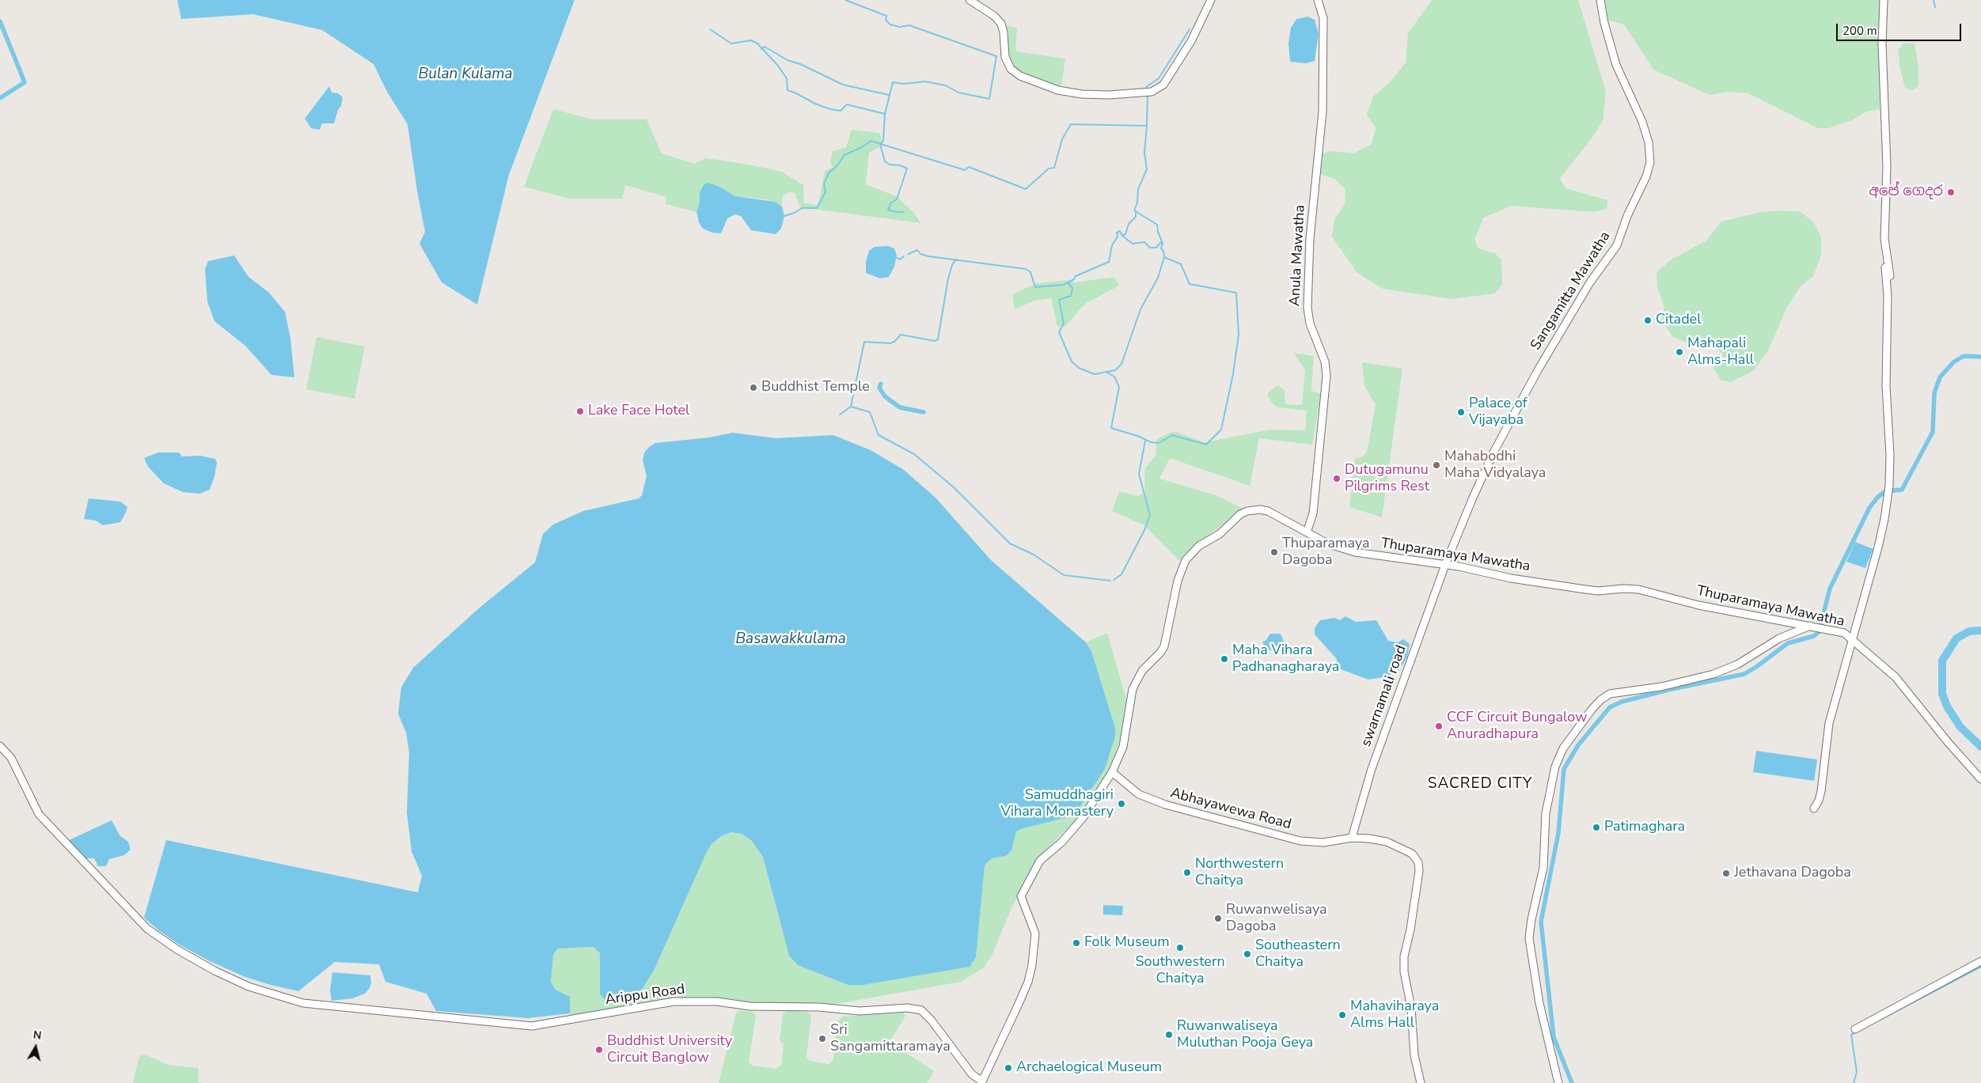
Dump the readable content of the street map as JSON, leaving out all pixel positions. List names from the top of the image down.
{
  "streets": {
    "main road": [
      "Anula Mawatha",
      "Sangamitta Mawatha",
      "Thuparamaya Mawatha",
      "swarnamali road",
      "Abhayawewa Road",
      "Arippu Road"
    ]
  },
  "crossings": [
    ["Anula Mawatha", "Thuparamaya Mawatha"],
    ["Sangamitta Mawatha", "Thuparamaya Mawatha"],
    ["Sangamitta Mawatha", "swarnamali road"],
    ["Thuparamaya Mawatha", "swarnamali road"],
    ["Thuparamaya Mawatha", "Abhayawewa Road"],
    ["Thuparamaya Mawatha", "Arippu Road"],
    ["swarnamali road", "Abhayawewa Road"]
  ],
  "districts": ["SACRED CITY"],
  "water": ["Bulan Kulama", "Basawakkulama"],
  "places": [
    "අපේ ගෙදර",
    "Citadel",
    "Mahapali Alms-Hall",
    "Buddhist Temple",
    "Lake Face Hotel",
    "Palace of Vijayaba",
    "Mahabodhi Maha Vidyalaya",
    "Dutugamunu Pilgrims Rest",
    "Thuparamaya Dagoba",
    "Maha Vihara Padhanagharaya",
    "CCF Circuit Bungalow Anuradhapura",
    "Samuddhagiri Vihara Monastery",
    "Patimaghara",
    "Northwestern Chaitya",
    "Jethavana Dagoba",
    "Ruwanwelisaya Dagoba",
    "Folk Museum",
    "Southwestern Chaitya",
    "Southeastern Chaitya",
    "Mahaviharaya Alms Hall",
    "Ruwanwaliseya Muluthan Pooja Geya",
    "Sri Sangamittaramaya",
    "Buddhist University Circuit Banglow",
    "Archaelogical Museum"
  ],
  "scale_bar": "200 m",
  "north": "top"
}
